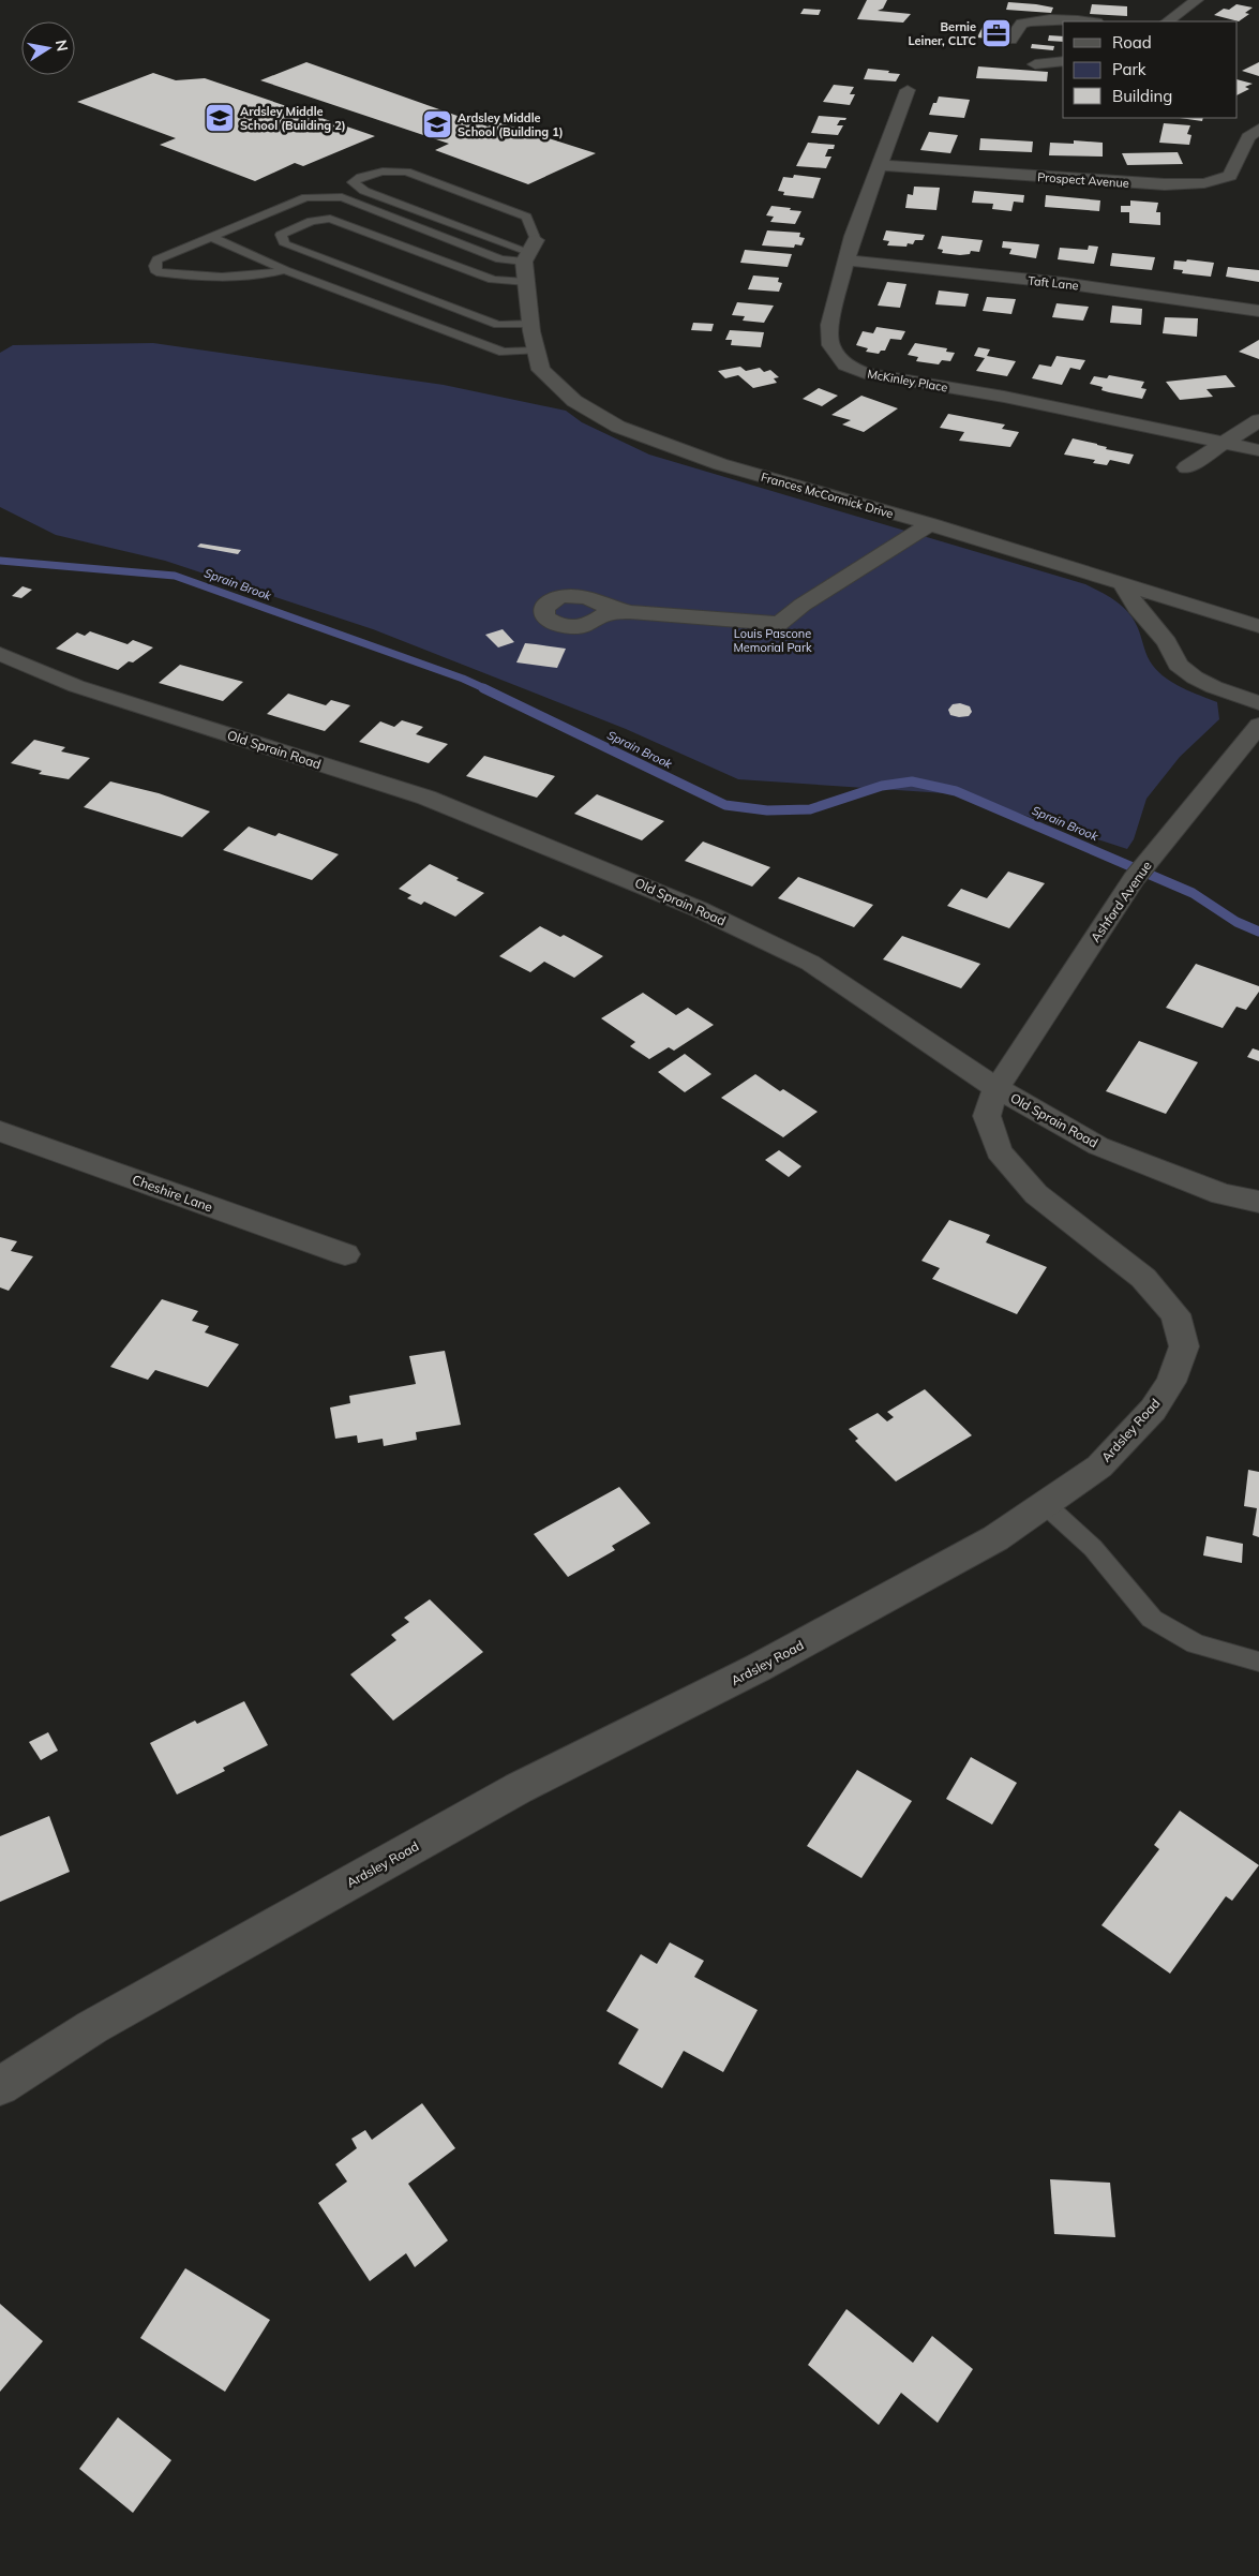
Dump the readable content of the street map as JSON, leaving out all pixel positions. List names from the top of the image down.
{
  "streets": {
    "street": [
      "Prospect Avenue",
      "Taft Lane",
      "McKinley Place",
      "Frances McCormick Drive",
      "Old Sprain Road",
      "Ashford Avenue",
      "Cheshire Lane",
      "Ardsley Road"
    ]
  },
  "crossings": [
    ["Prospect Avenue", "McKinley Place"],
    ["Taft Lane", "McKinley Place"],
    ["Old Sprain Road", "Ashford Avenue"],
    ["Old Sprain Road", "Ardsley Road"],
    ["Ashford Avenue", "Ardsley Road"]
  ],
  "water": ["Sprain Brook"],
  "parks": ["Louis Pascone Memorial Park"],
  "places": {
    "office": ["Bernie Leiner, CLTC"],
    "school or university": ["Ardsley Middle School (Building 2)", "Ardsley Middle School (Building 1)"]
  },
  "legend": ["Road", "Park", "Building"],
  "north": "right"
}
